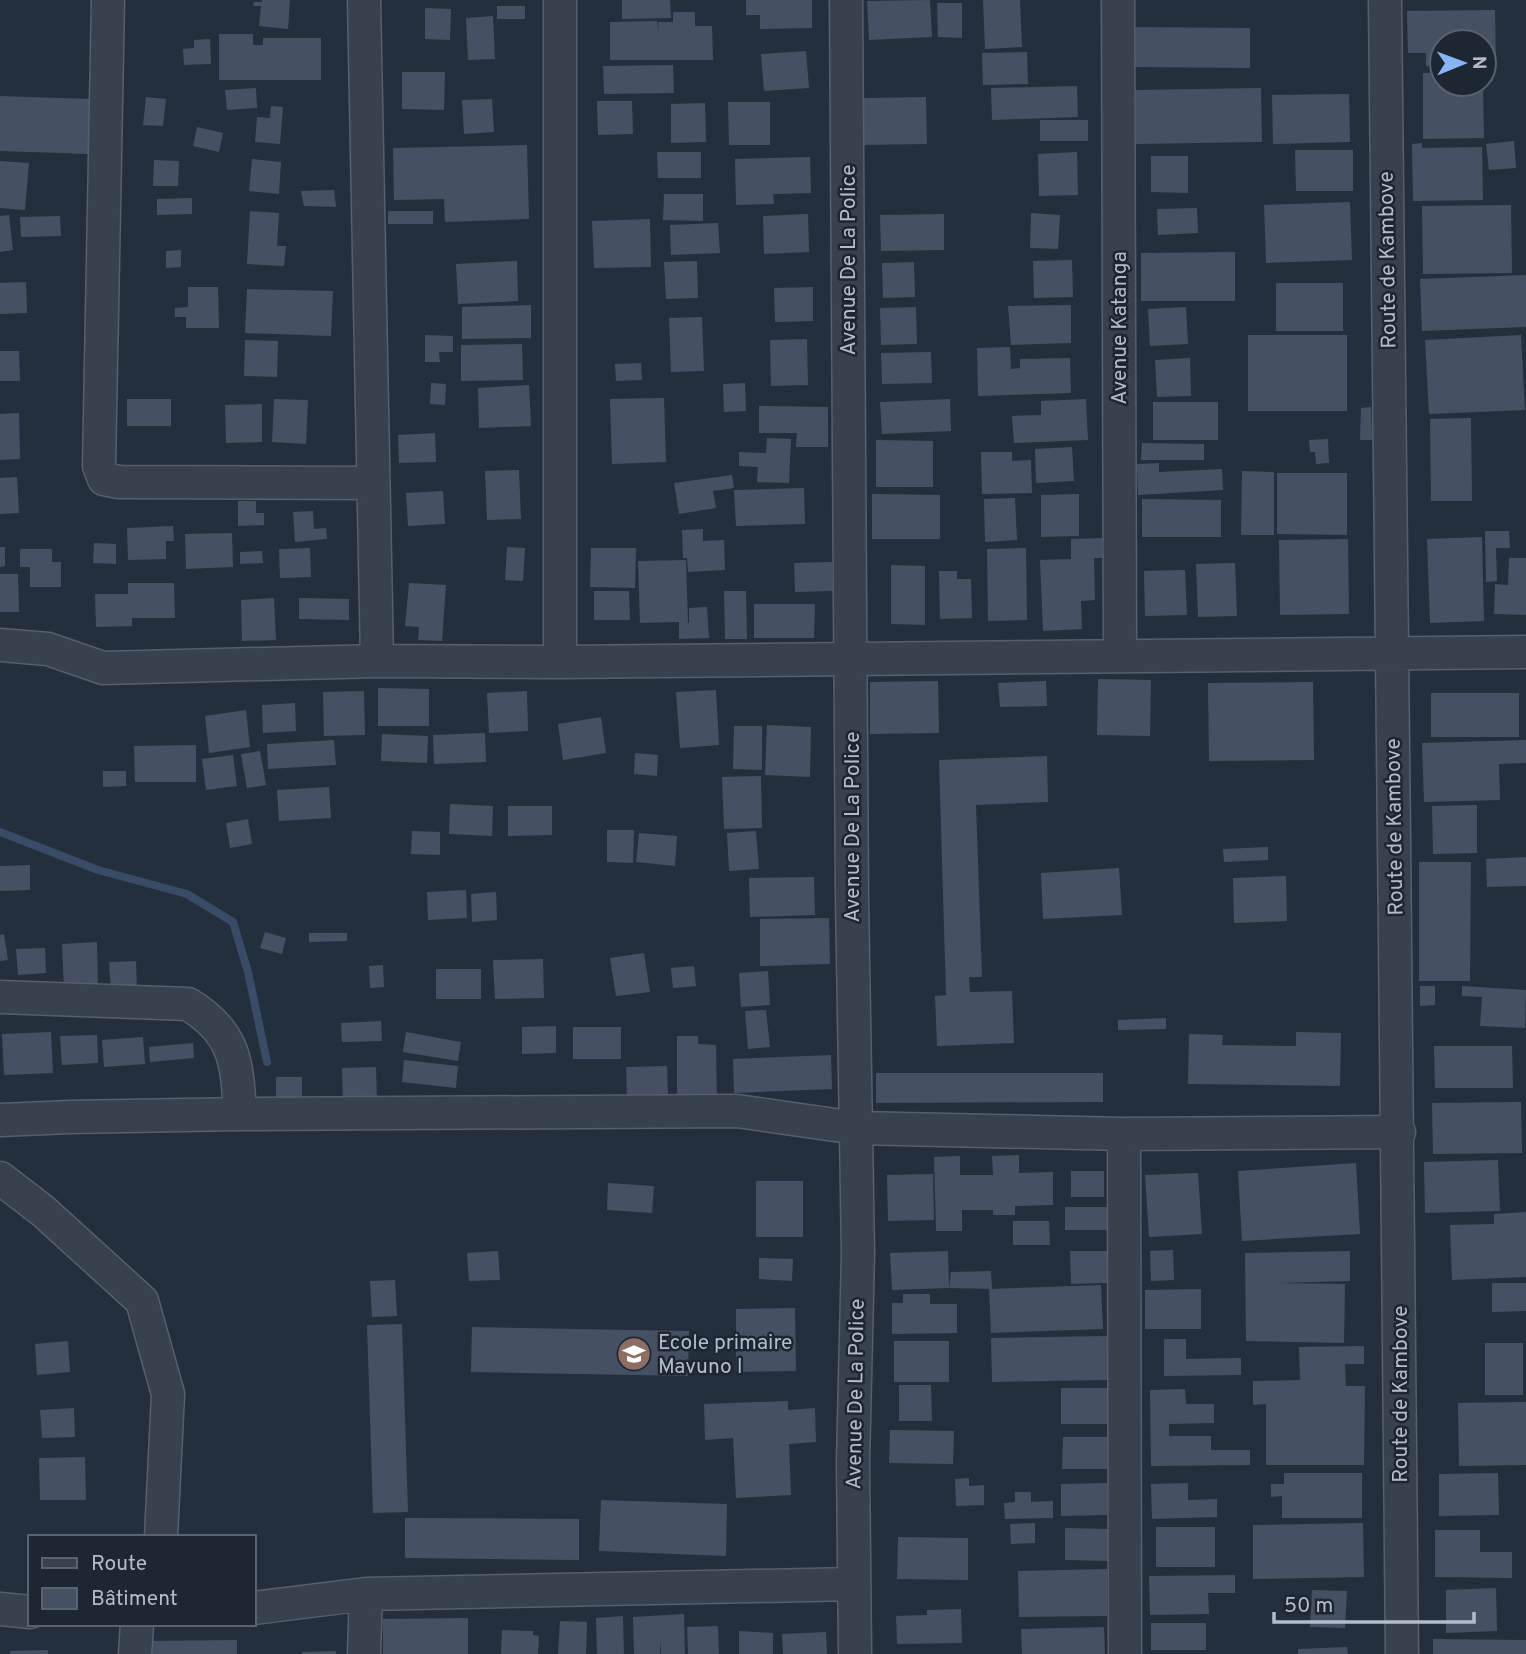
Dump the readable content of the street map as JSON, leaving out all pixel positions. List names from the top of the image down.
{
  "streets": {
    "street": ["Avenue De La Police", "Route de Kambove", "Avenue Katanga"]
  },
  "places": {
    "school or university": ["Ecole primaire Mavuno I"]
  },
  "legend": ["Route", "Bâtiment"],
  "scale_bar": "50 m",
  "north": "right"
}
